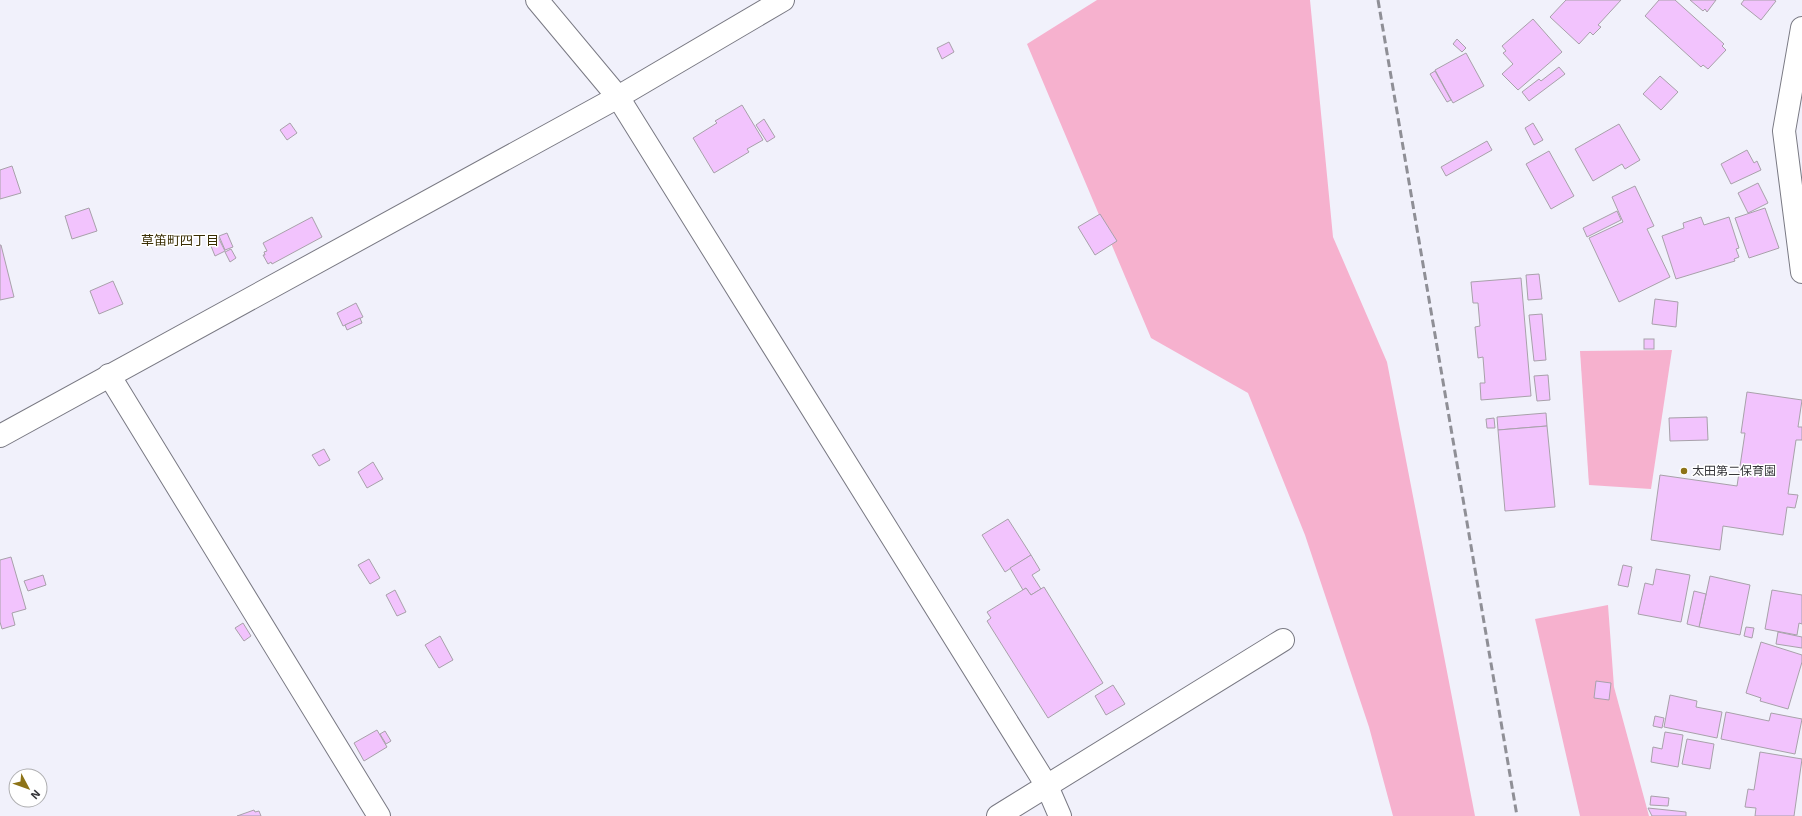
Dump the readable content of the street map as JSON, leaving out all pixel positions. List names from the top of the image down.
{
  "districts": ["草笛町四丁目"],
  "places": ["太田第二保育園"],
  "north": "bottom right"
}
